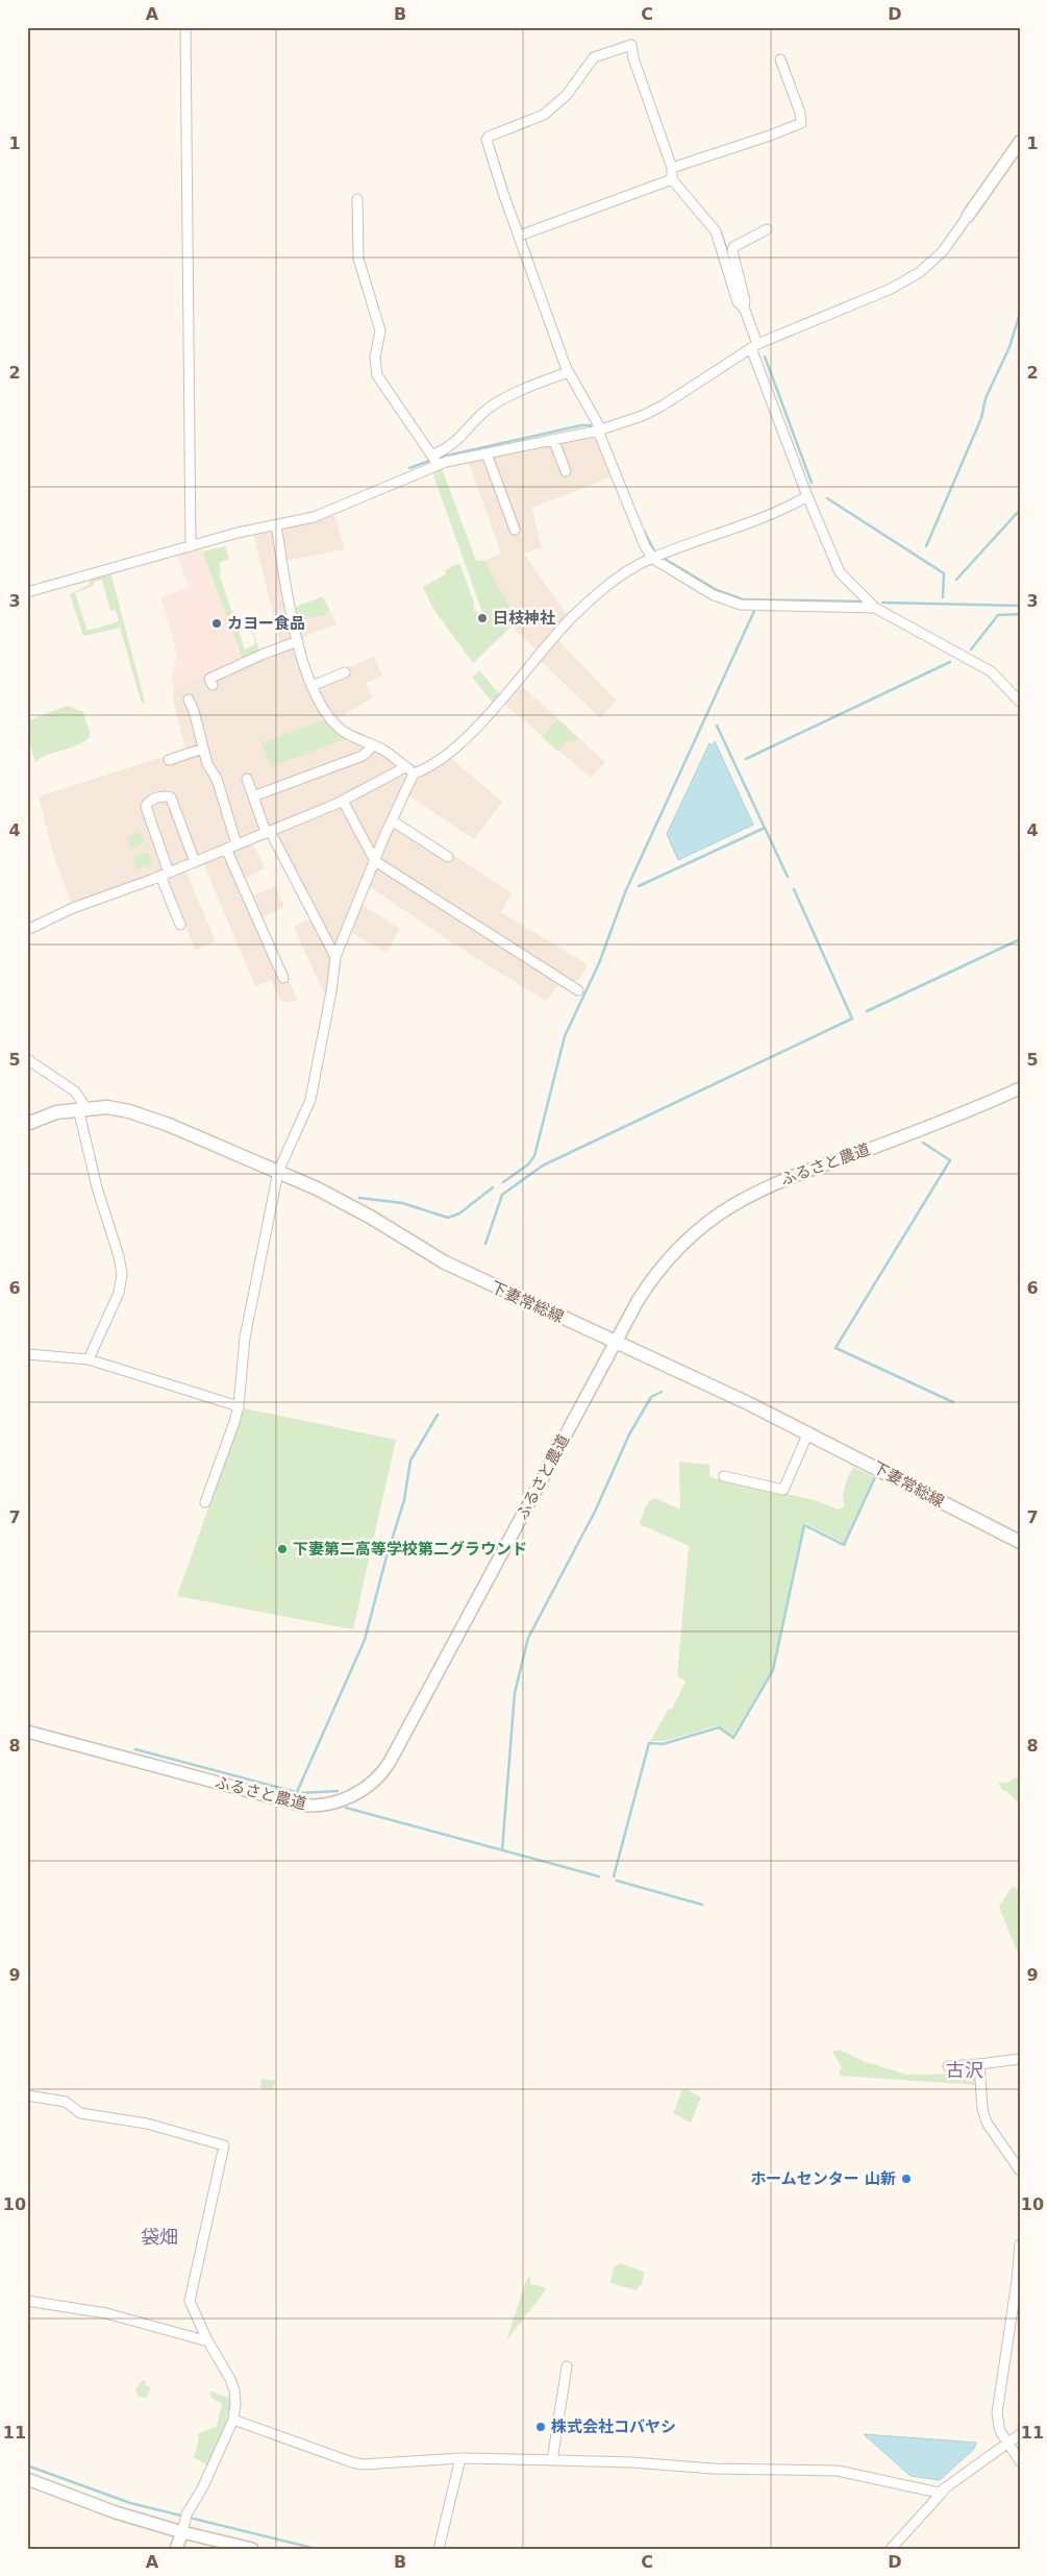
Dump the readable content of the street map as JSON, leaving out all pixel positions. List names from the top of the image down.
{
  "streets": {
    "main road": ["下妻常総線"],
    "street": ["ふるさと農道"]
  },
  "crossings": [
    ["ふるさと農道", "下妻常総線"]
  ],
  "districts": ["古沢", "袋畑"],
  "places": [
    "日枝神社",
    "カヨー食品",
    "下妻第二高等学校第二グラウンド",
    "ホームセンター 山新",
    "株式会社コバヤシ"
  ],
  "grid": {
    "columns": [
      "A",
      "B",
      "C",
      "D"
    ],
    "rows": [
      "1",
      "2",
      "3",
      "4",
      "5",
      "6",
      "7",
      "8",
      "9",
      "10",
      "11"
    ]
  }
}
